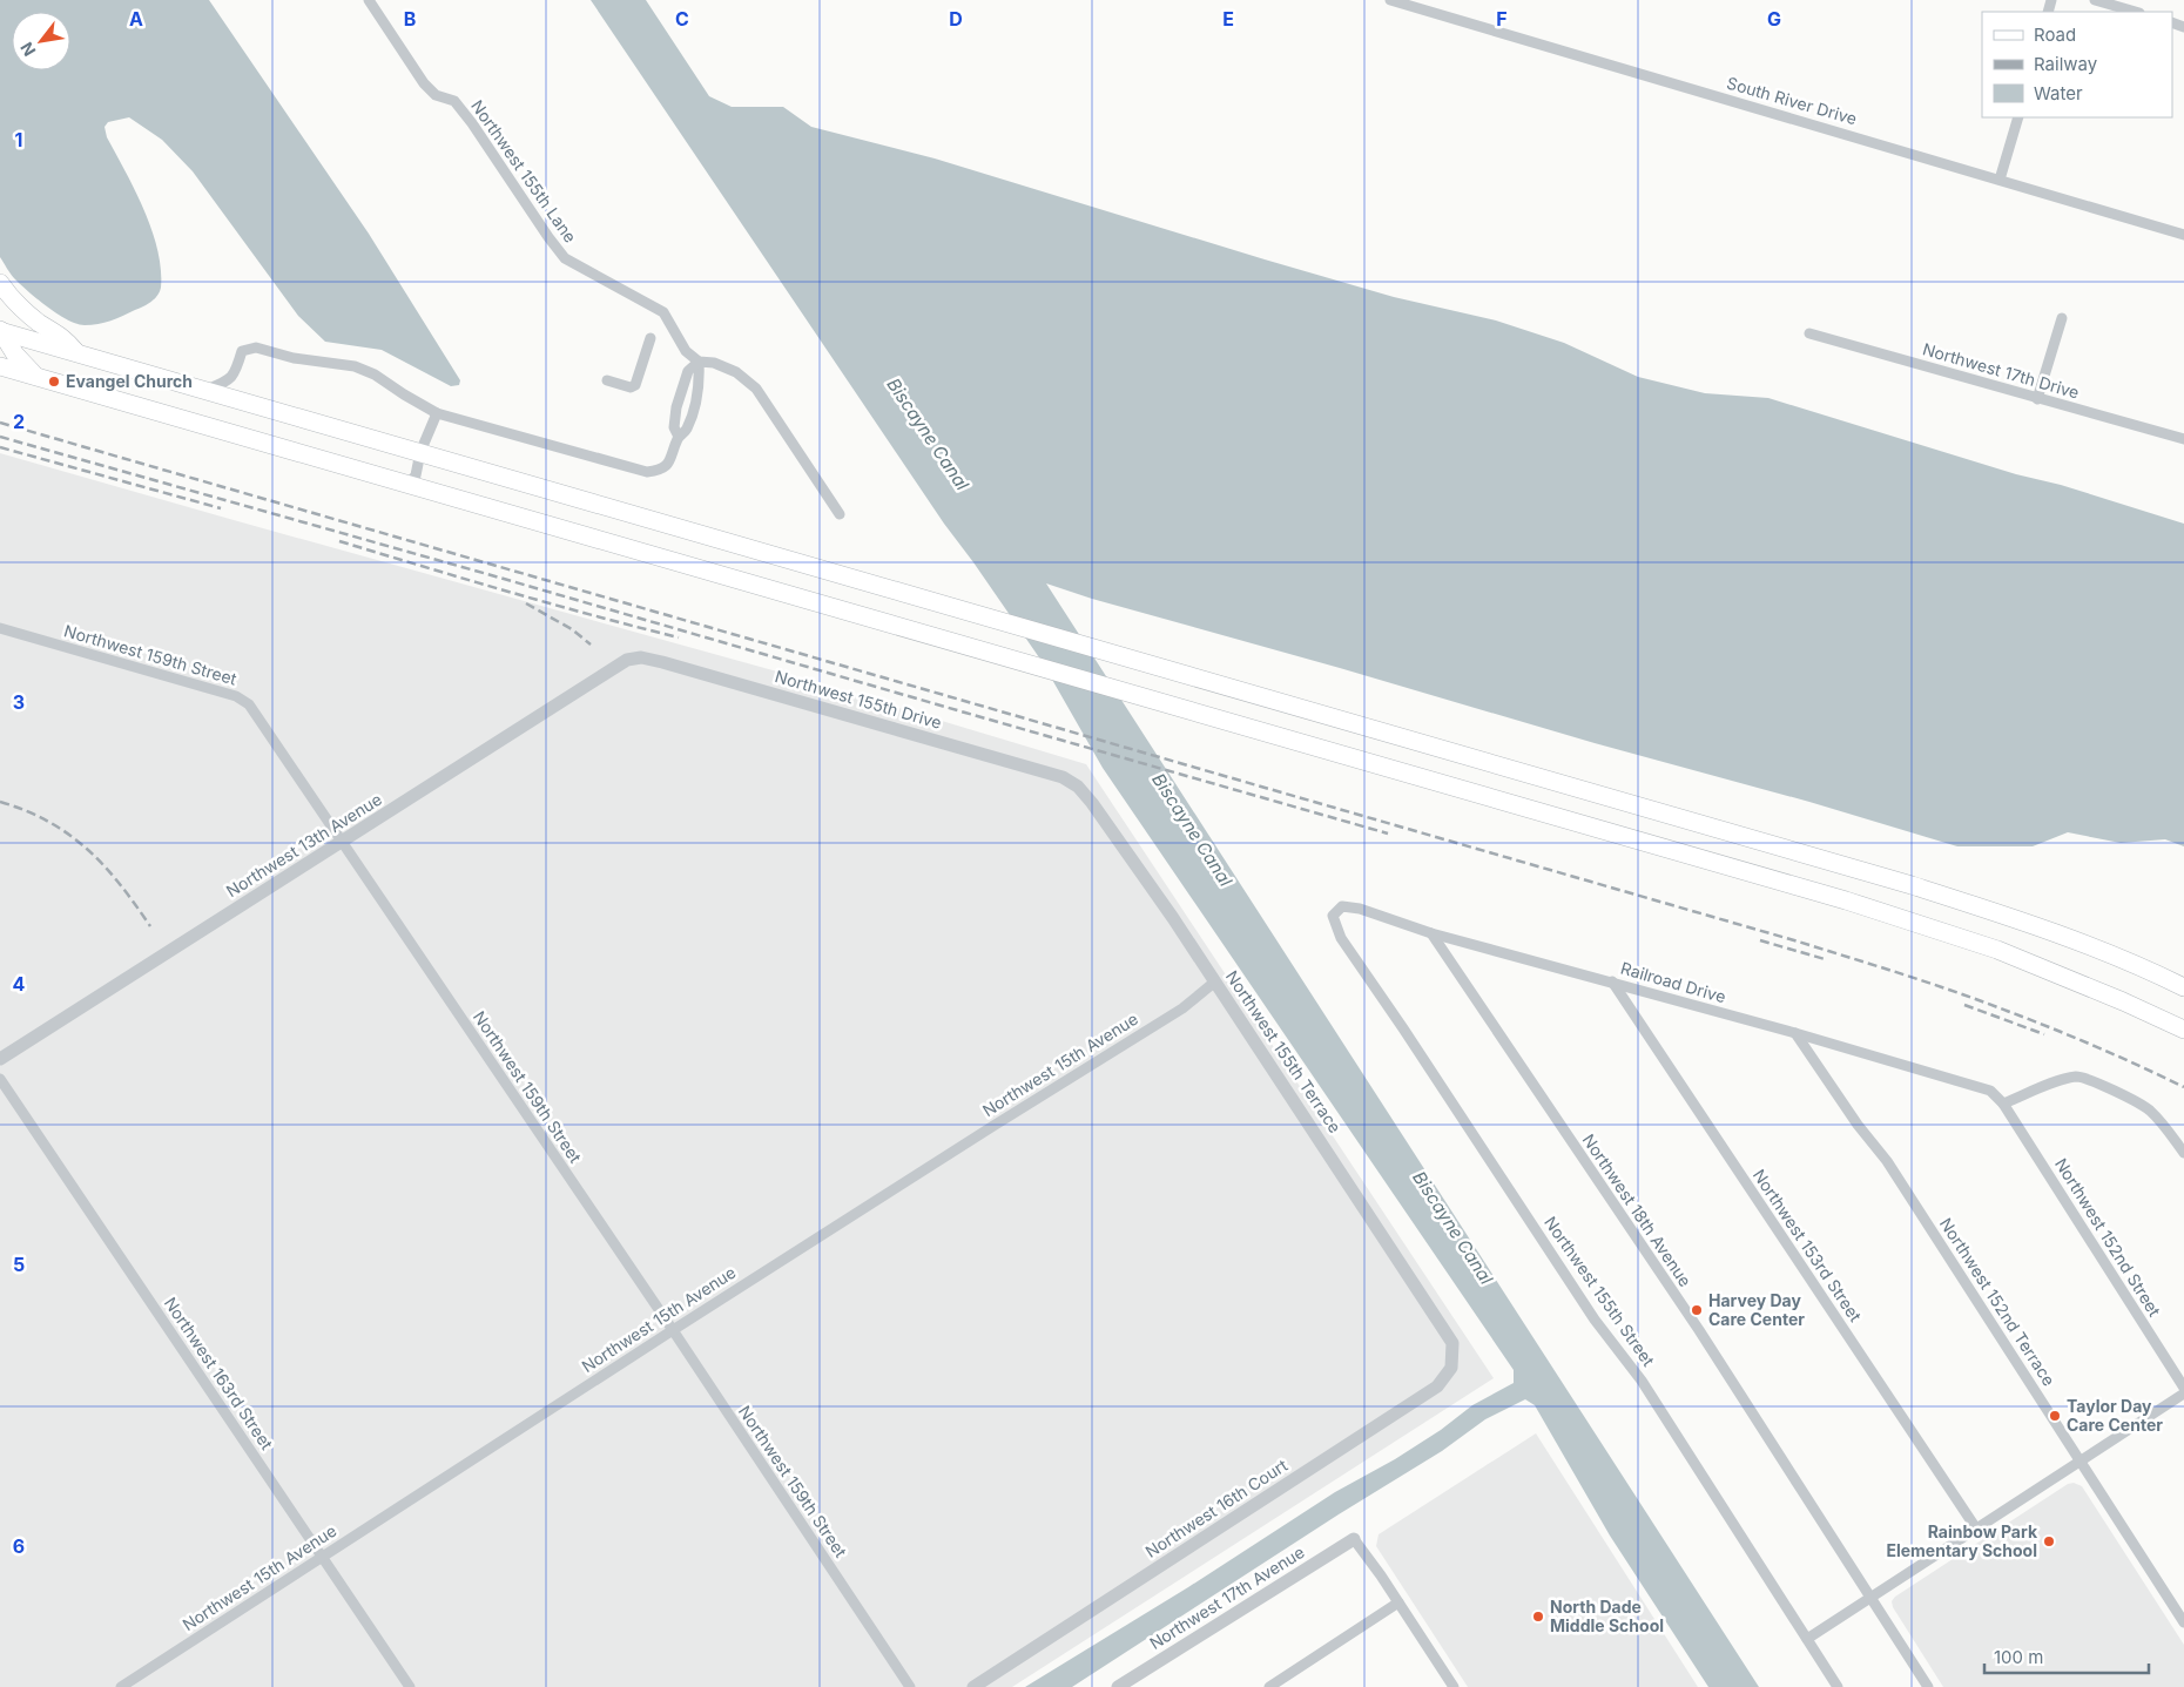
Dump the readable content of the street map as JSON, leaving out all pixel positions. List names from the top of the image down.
{
  "streets": {
    "street": [
      "South River Drive",
      "Northwest 155th Lane",
      "Northwest 17th Drive",
      "Northwest 159th Street",
      "Northwest 155th Drive",
      "Northwest 13th Avenue",
      "Railroad Drive",
      "Northwest 155th Terrace",
      "Northwest 15th Avenue",
      "Northwest 18th Avenue",
      "Northwest 152nd Street",
      "Northwest 153rd Street",
      "Northwest 155th Street",
      "Northwest 152nd Terrace",
      "Northwest 163rd Street",
      "Northwest 16th Court",
      "Northwest 17th Avenue"
    ]
  },
  "crossings": [
    ["Northwest 159th Street", "Northwest 13th Avenue"],
    ["Northwest 159th Street", "Northwest 15th Avenue"],
    ["Northwest 155th Drive", "Northwest 13th Avenue"],
    ["Northwest 155th Drive", "Northwest 155th Terrace"],
    ["Railroad Drive", "Northwest 18th Avenue"],
    ["Railroad Drive", "Northwest 152nd Street"],
    ["Railroad Drive", "Northwest 153rd Street"],
    ["Railroad Drive", "Northwest 155th Street"],
    ["Railroad Drive", "Northwest 152nd Terrace"],
    ["Northwest 155th Terrace", "Northwest 15th Avenue"],
    ["Northwest 155th Terrace", "Northwest 16th Court"],
    ["Northwest 15th Avenue", "Northwest 163rd Street"]
  ],
  "water": ["Biscayne Canal"],
  "places": [
    "Evangel Church",
    "Harvey Day Care Center",
    "Taylor Day Care Center",
    "Rainbow Park Elementary School",
    "North Dade Middle School"
  ],
  "legend": ["Road", "Railway", "Water"],
  "scale_bar": "100 m",
  "north": "bottom left",
  "grid": {
    "columns": [
      "A",
      "B",
      "C",
      "D",
      "E",
      "F",
      "G"
    ],
    "rows": [
      "1",
      "2",
      "3",
      "4",
      "5",
      "6"
    ]
  }
}
